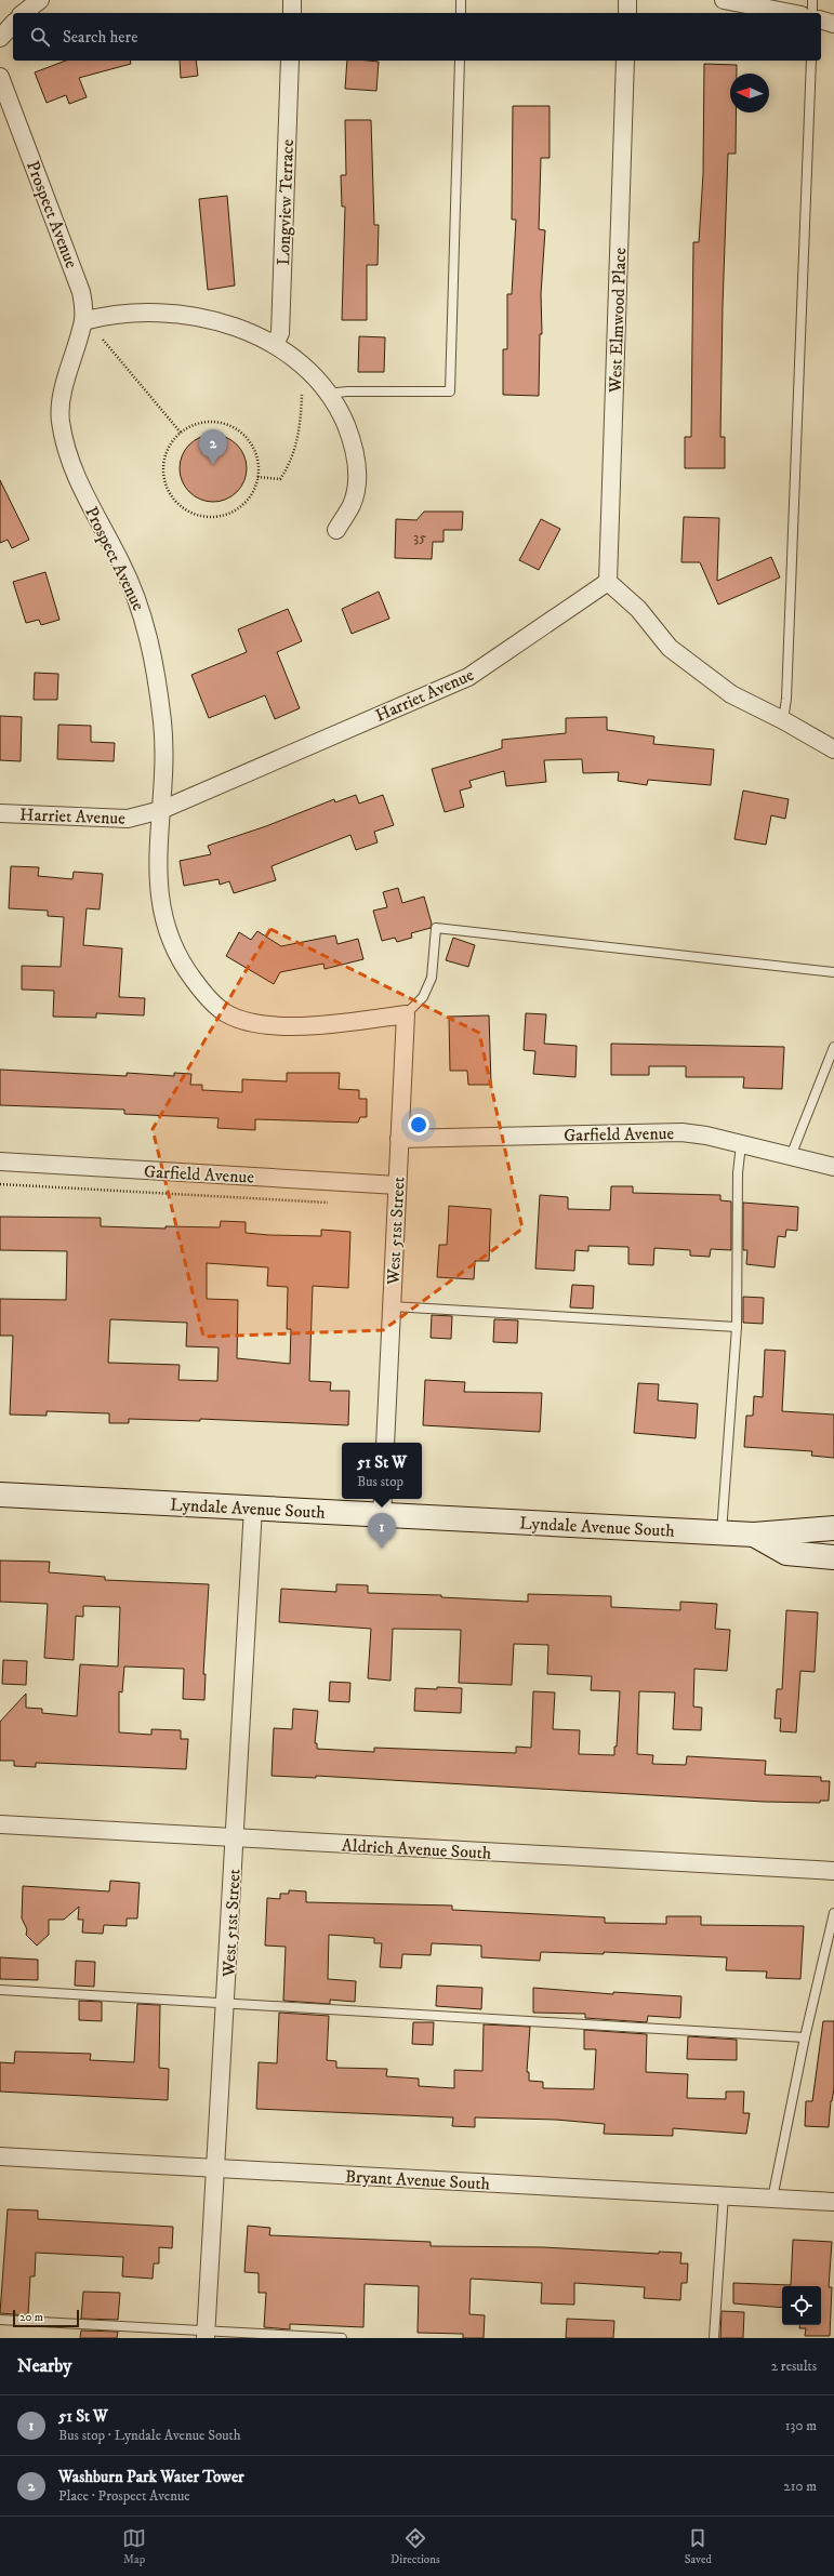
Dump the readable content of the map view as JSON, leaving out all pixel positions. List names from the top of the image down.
{
  "streets": {
    "main road": ["Lyndale Avenue South"],
    "street": [
      "Longview Terrace",
      "Prospect Avenue",
      "West Elmwood Place",
      "Harriet Avenue",
      "Garfield Avenue",
      "West 51st Street",
      "Aldrich Avenue South",
      "Bryant Avenue South"
    ]
  },
  "crossings": [
    ["Prospect Avenue", "Harriet Avenue"],
    ["Prospect Avenue", "West 51st Street"],
    ["West Elmwood Place", "Harriet Avenue"],
    ["Garfield Avenue", "West 51st Street"],
    ["West 51st Street", "Lyndale Avenue South"],
    ["West 51st Street", "Aldrich Avenue South"],
    ["West 51st Street", "Bryant Avenue South"]
  ],
  "house_numbers": ["35"],
  "scale_bar": "20 m",
  "north": "left",
  "page": {
    "search": "Search here",
    "pins": ["2", "1"],
    "popup": ["51 St W", "Bus stop"],
    "scale": "20 m",
    "heading": ["Nearby", "2 results"],
    "list": [
      {
        "mark": "1",
        "name": "51 St W",
        "note": "Bus stop · Lyndale Avenue South",
        "value": "130 m"
      },
      {
        "mark": "2",
        "name": "Washburn Park Water Tower",
        "note": "Place · Prospect Avenue",
        "value": "210 m"
      }
    ],
    "nav": ["Map", "Directions", "Saved"]
  }
}
